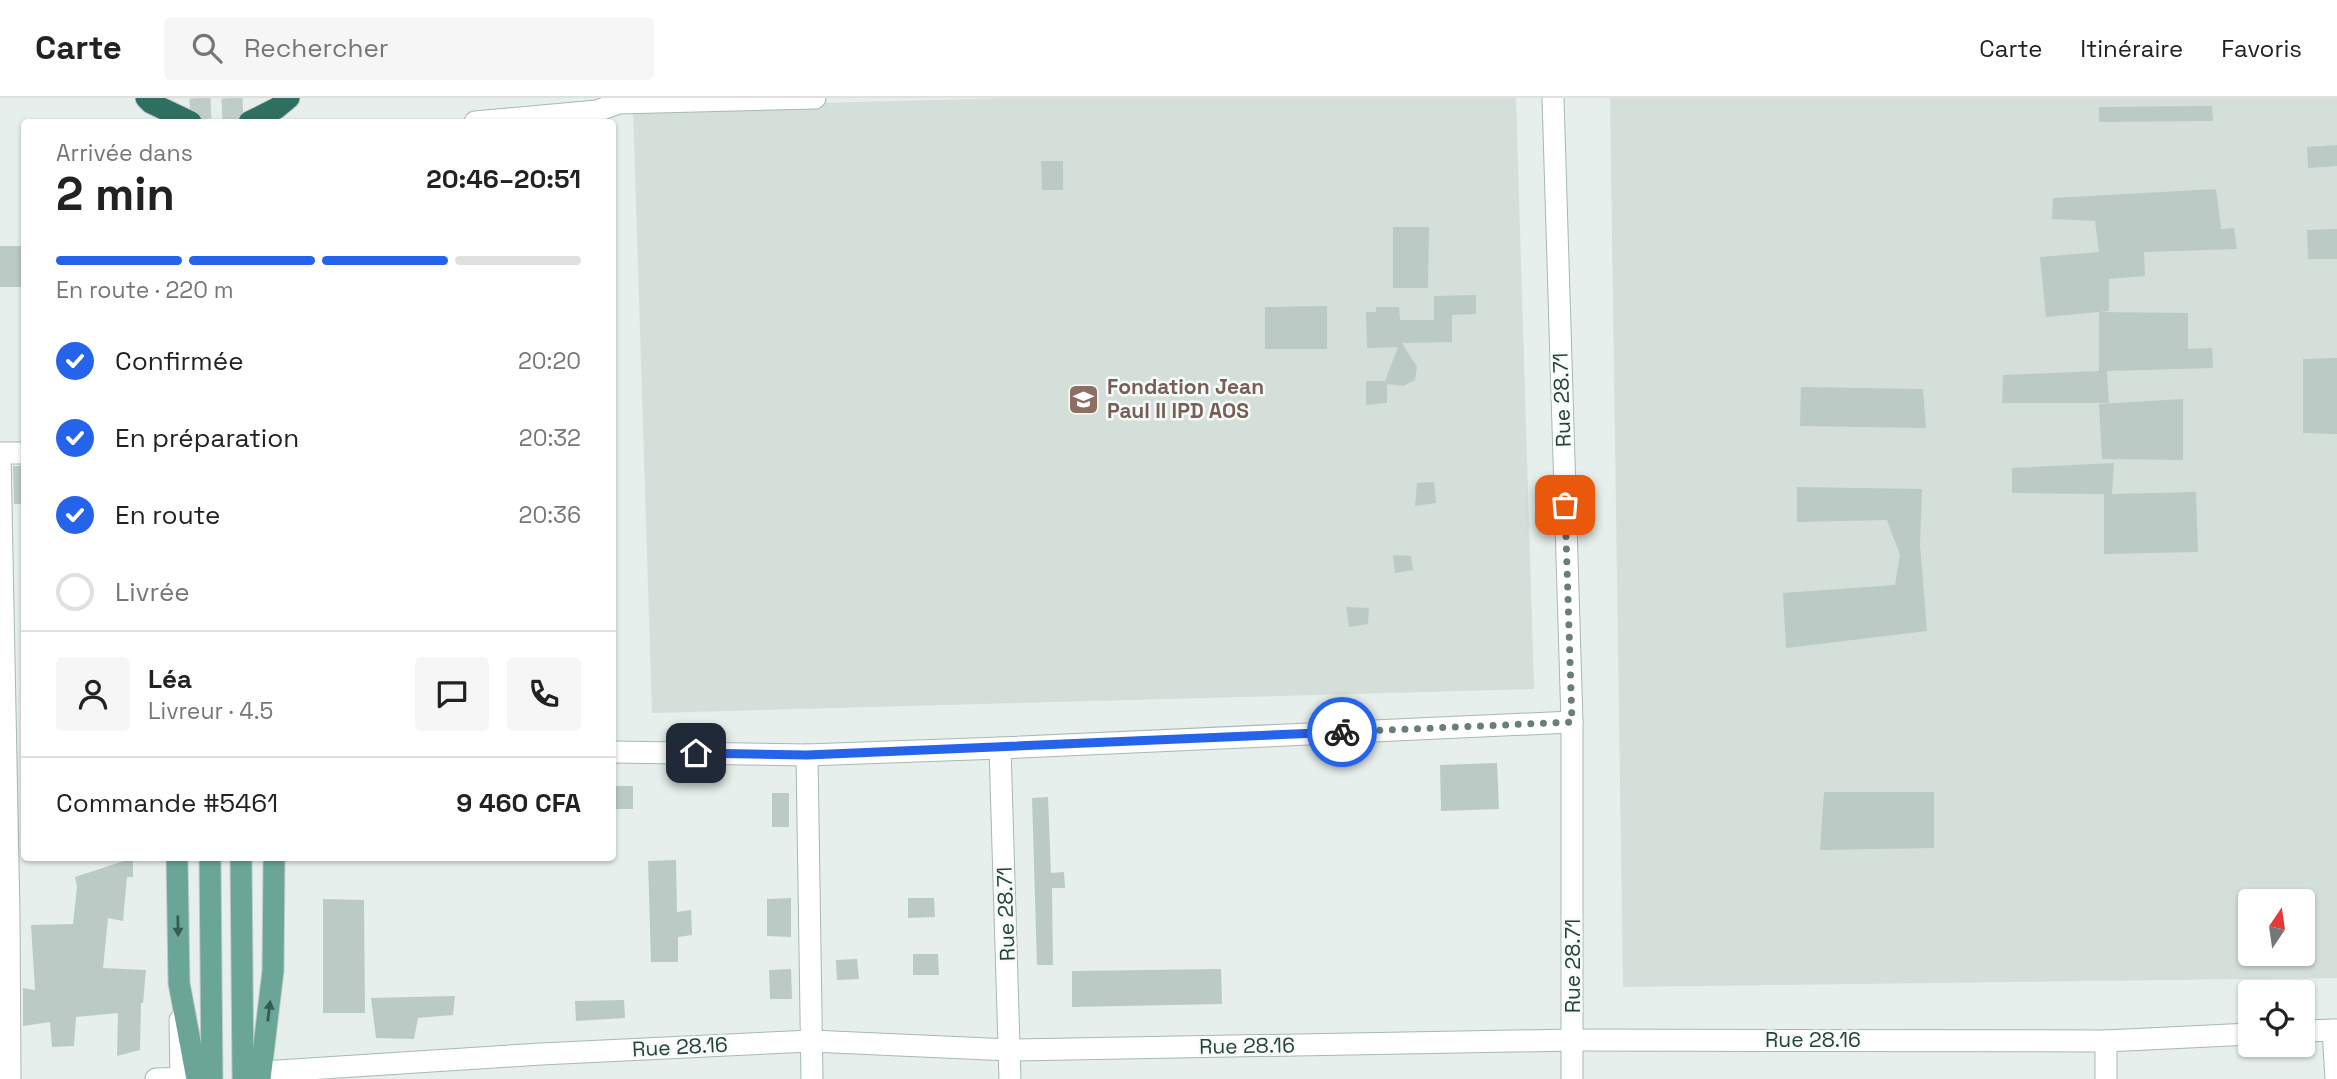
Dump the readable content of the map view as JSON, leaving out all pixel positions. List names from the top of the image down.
{
  "streets": {
    "street": ["Rue 28.71", "Rue 28.16"]
  },
  "crossings": [
    ["Rue 28.71", "Rue 28.16"]
  ],
  "places": {
    "school or university": ["Fondation Jean Paul II IPD AOS"]
  },
  "north": "top",
  "page": {
    "header": "Carte",
    "search": "Rechercher",
    "nav": ["Carte", "Itinéraire", "Favoris"],
    "heading": ["2 min", "Arrivée dans", "20:46–20:51"],
    "panel": [
      "Léa",
      "Livreur · 4.5",
      "Commande #5461",
      "9 460 CFA"
    ],
    "bar": "En route · 220 m",
    "list": [
      ["Confirmée", "20:20"],
      ["En préparation", "20:32"],
      ["En route", "20:36"],
      "Livrée"
    ]
  }
}
